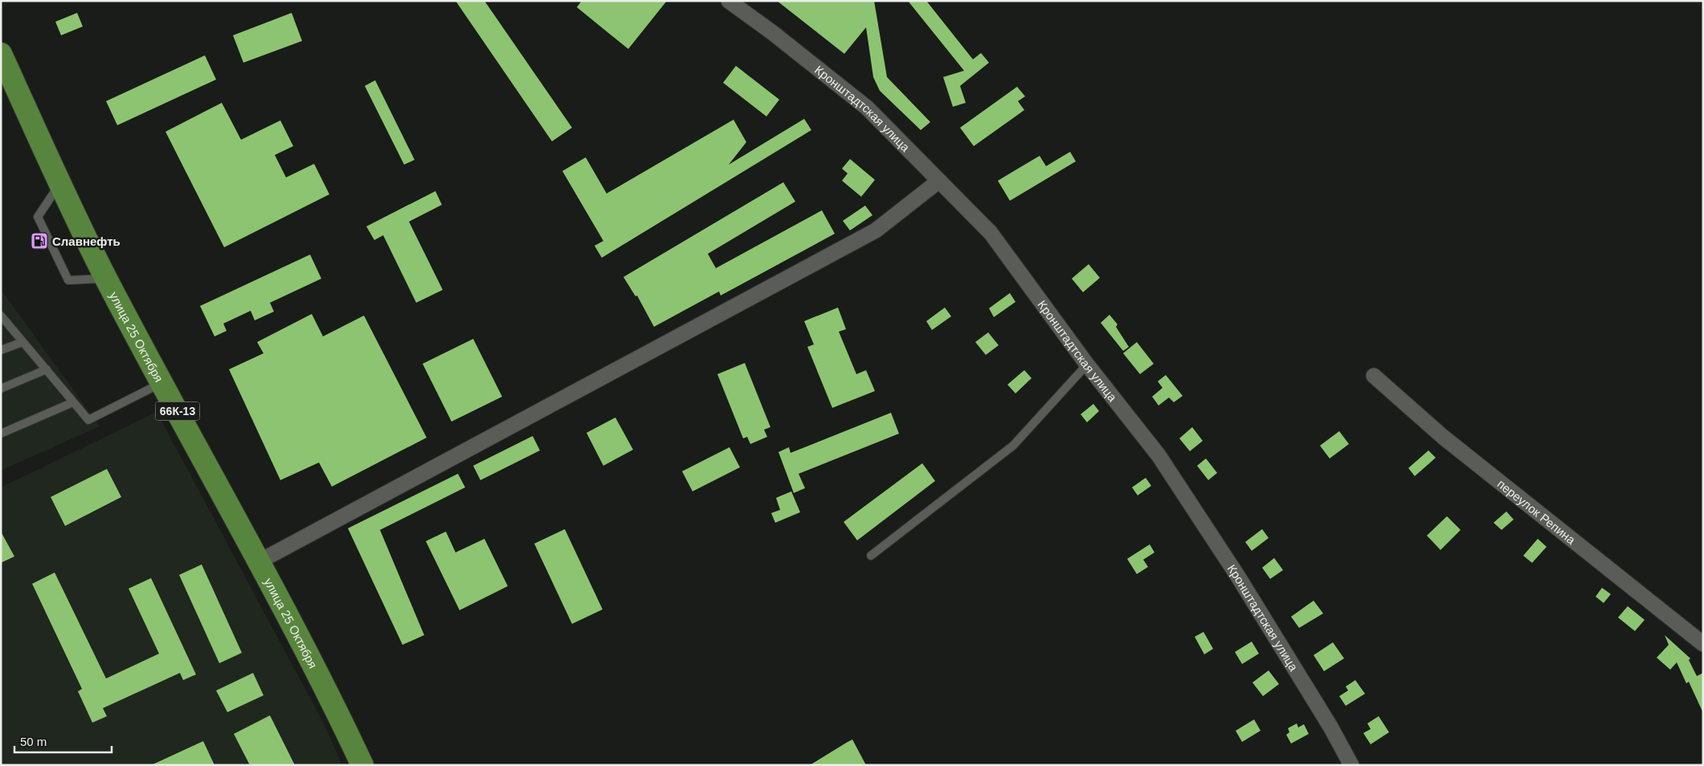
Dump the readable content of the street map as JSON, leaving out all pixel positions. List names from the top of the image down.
{
  "streets": {
    "main road": ["улица 25 Октября", "66К-13"],
    "street": ["Кронштадтская улица", "переулок Репина"]
  },
  "places": {
    "fuel station": ["Славнефть"]
  },
  "scale_bar": "50 m"
}
